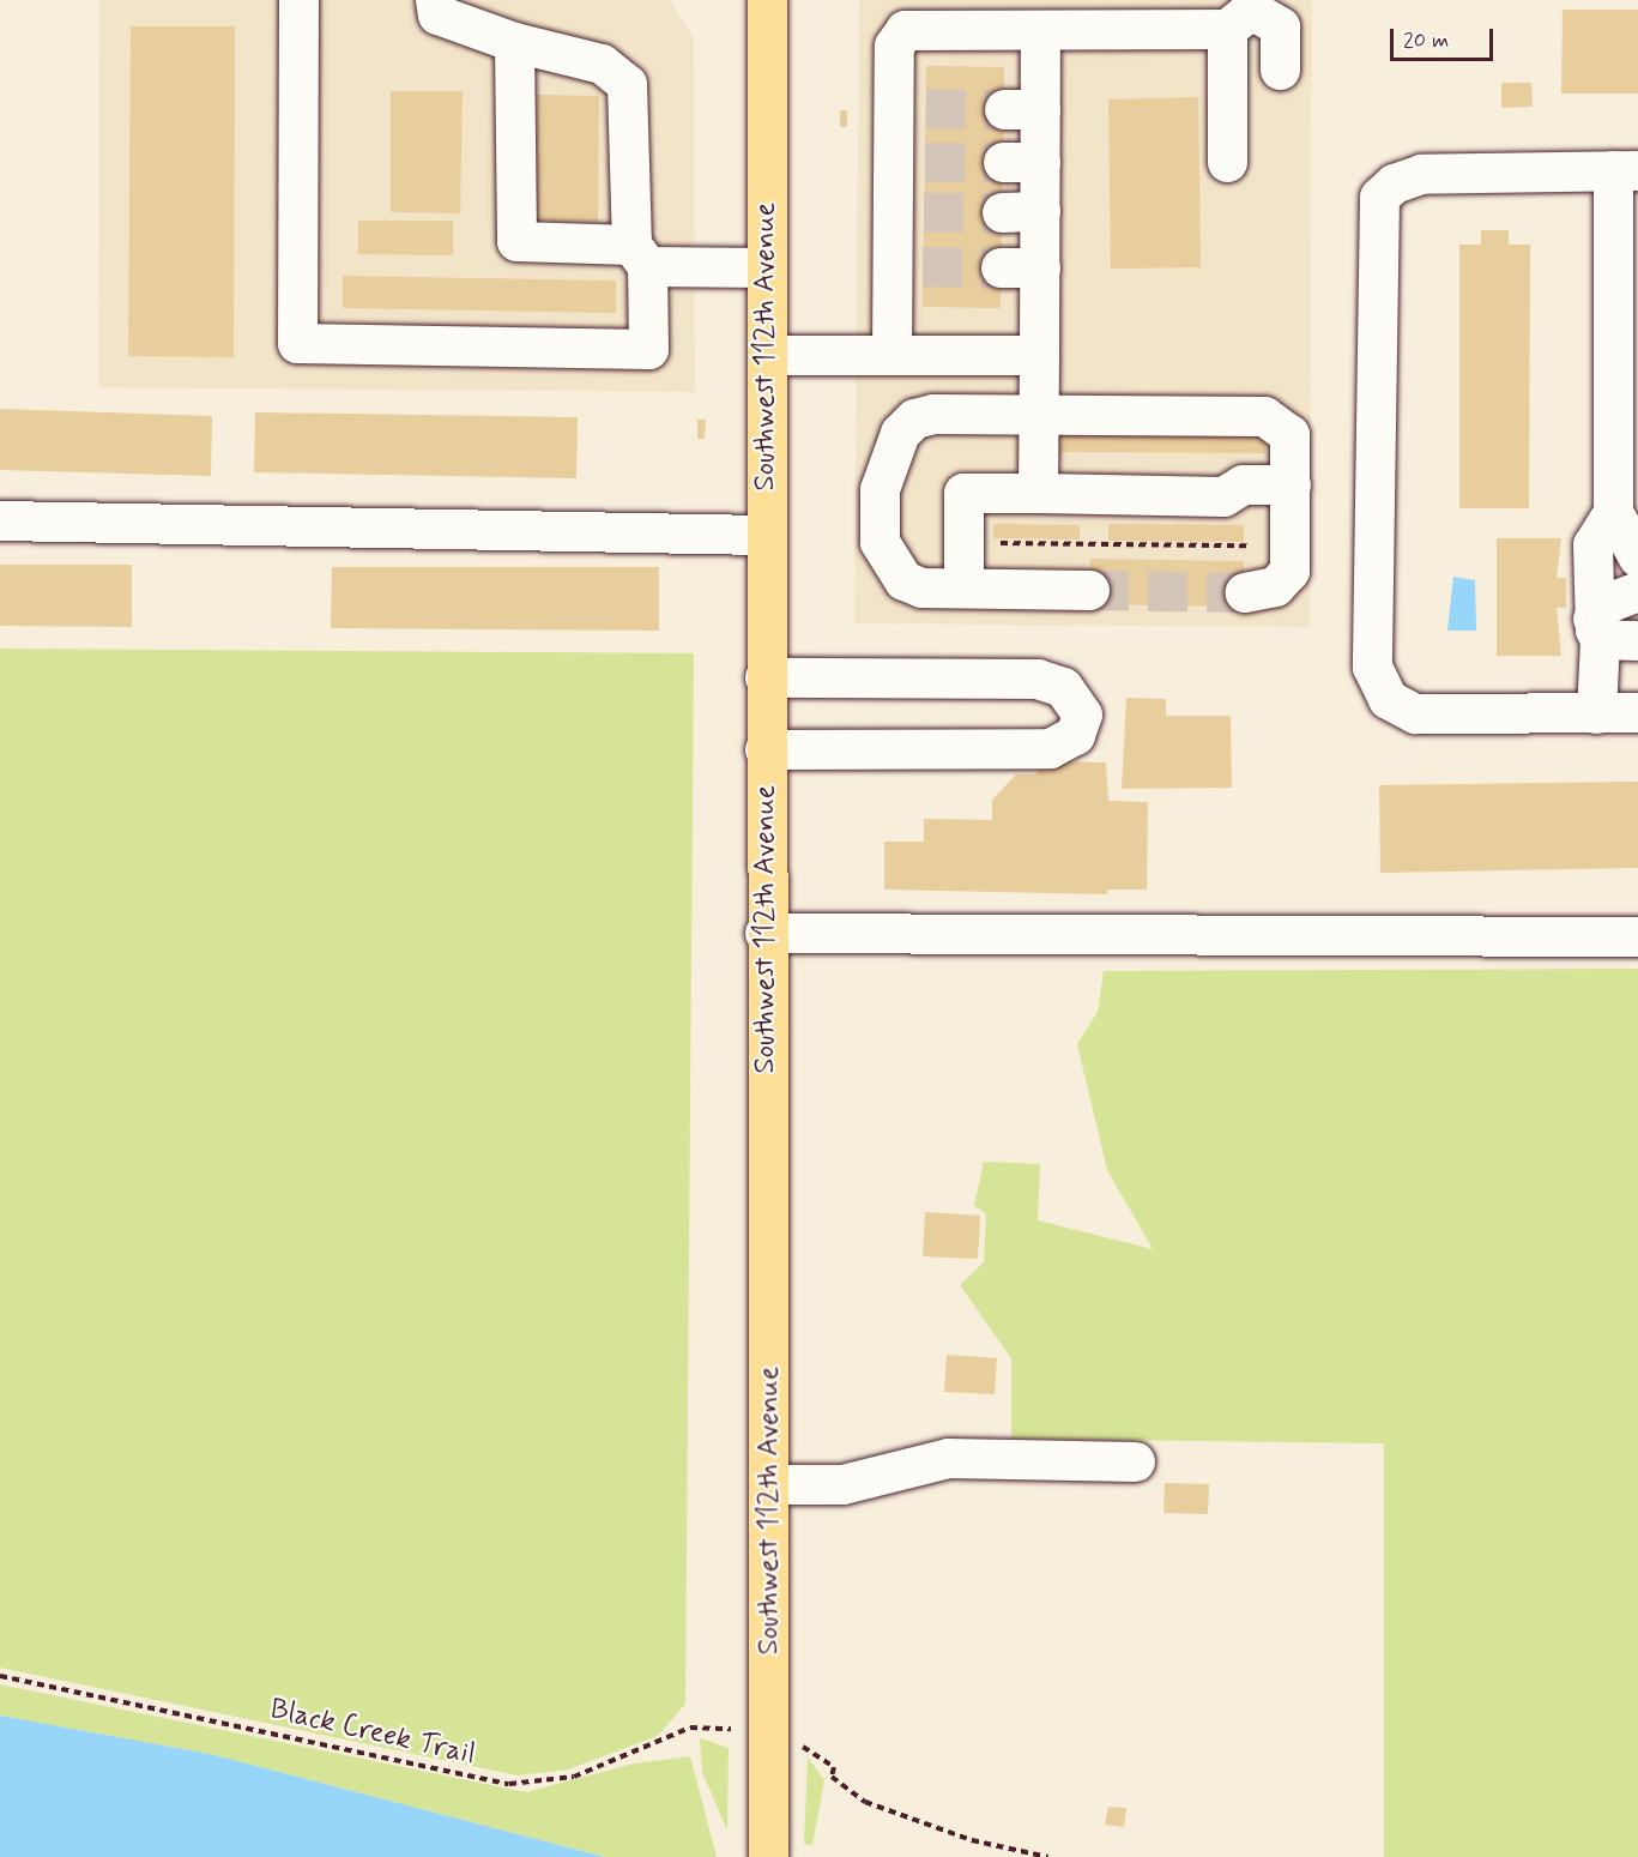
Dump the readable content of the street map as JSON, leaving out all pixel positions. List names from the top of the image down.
{
  "streets": {
    "main road": ["Southwest 112th Avenue"],
    "path": ["Black Creek Trail"]
  },
  "scale_bar": "20 m"
}
